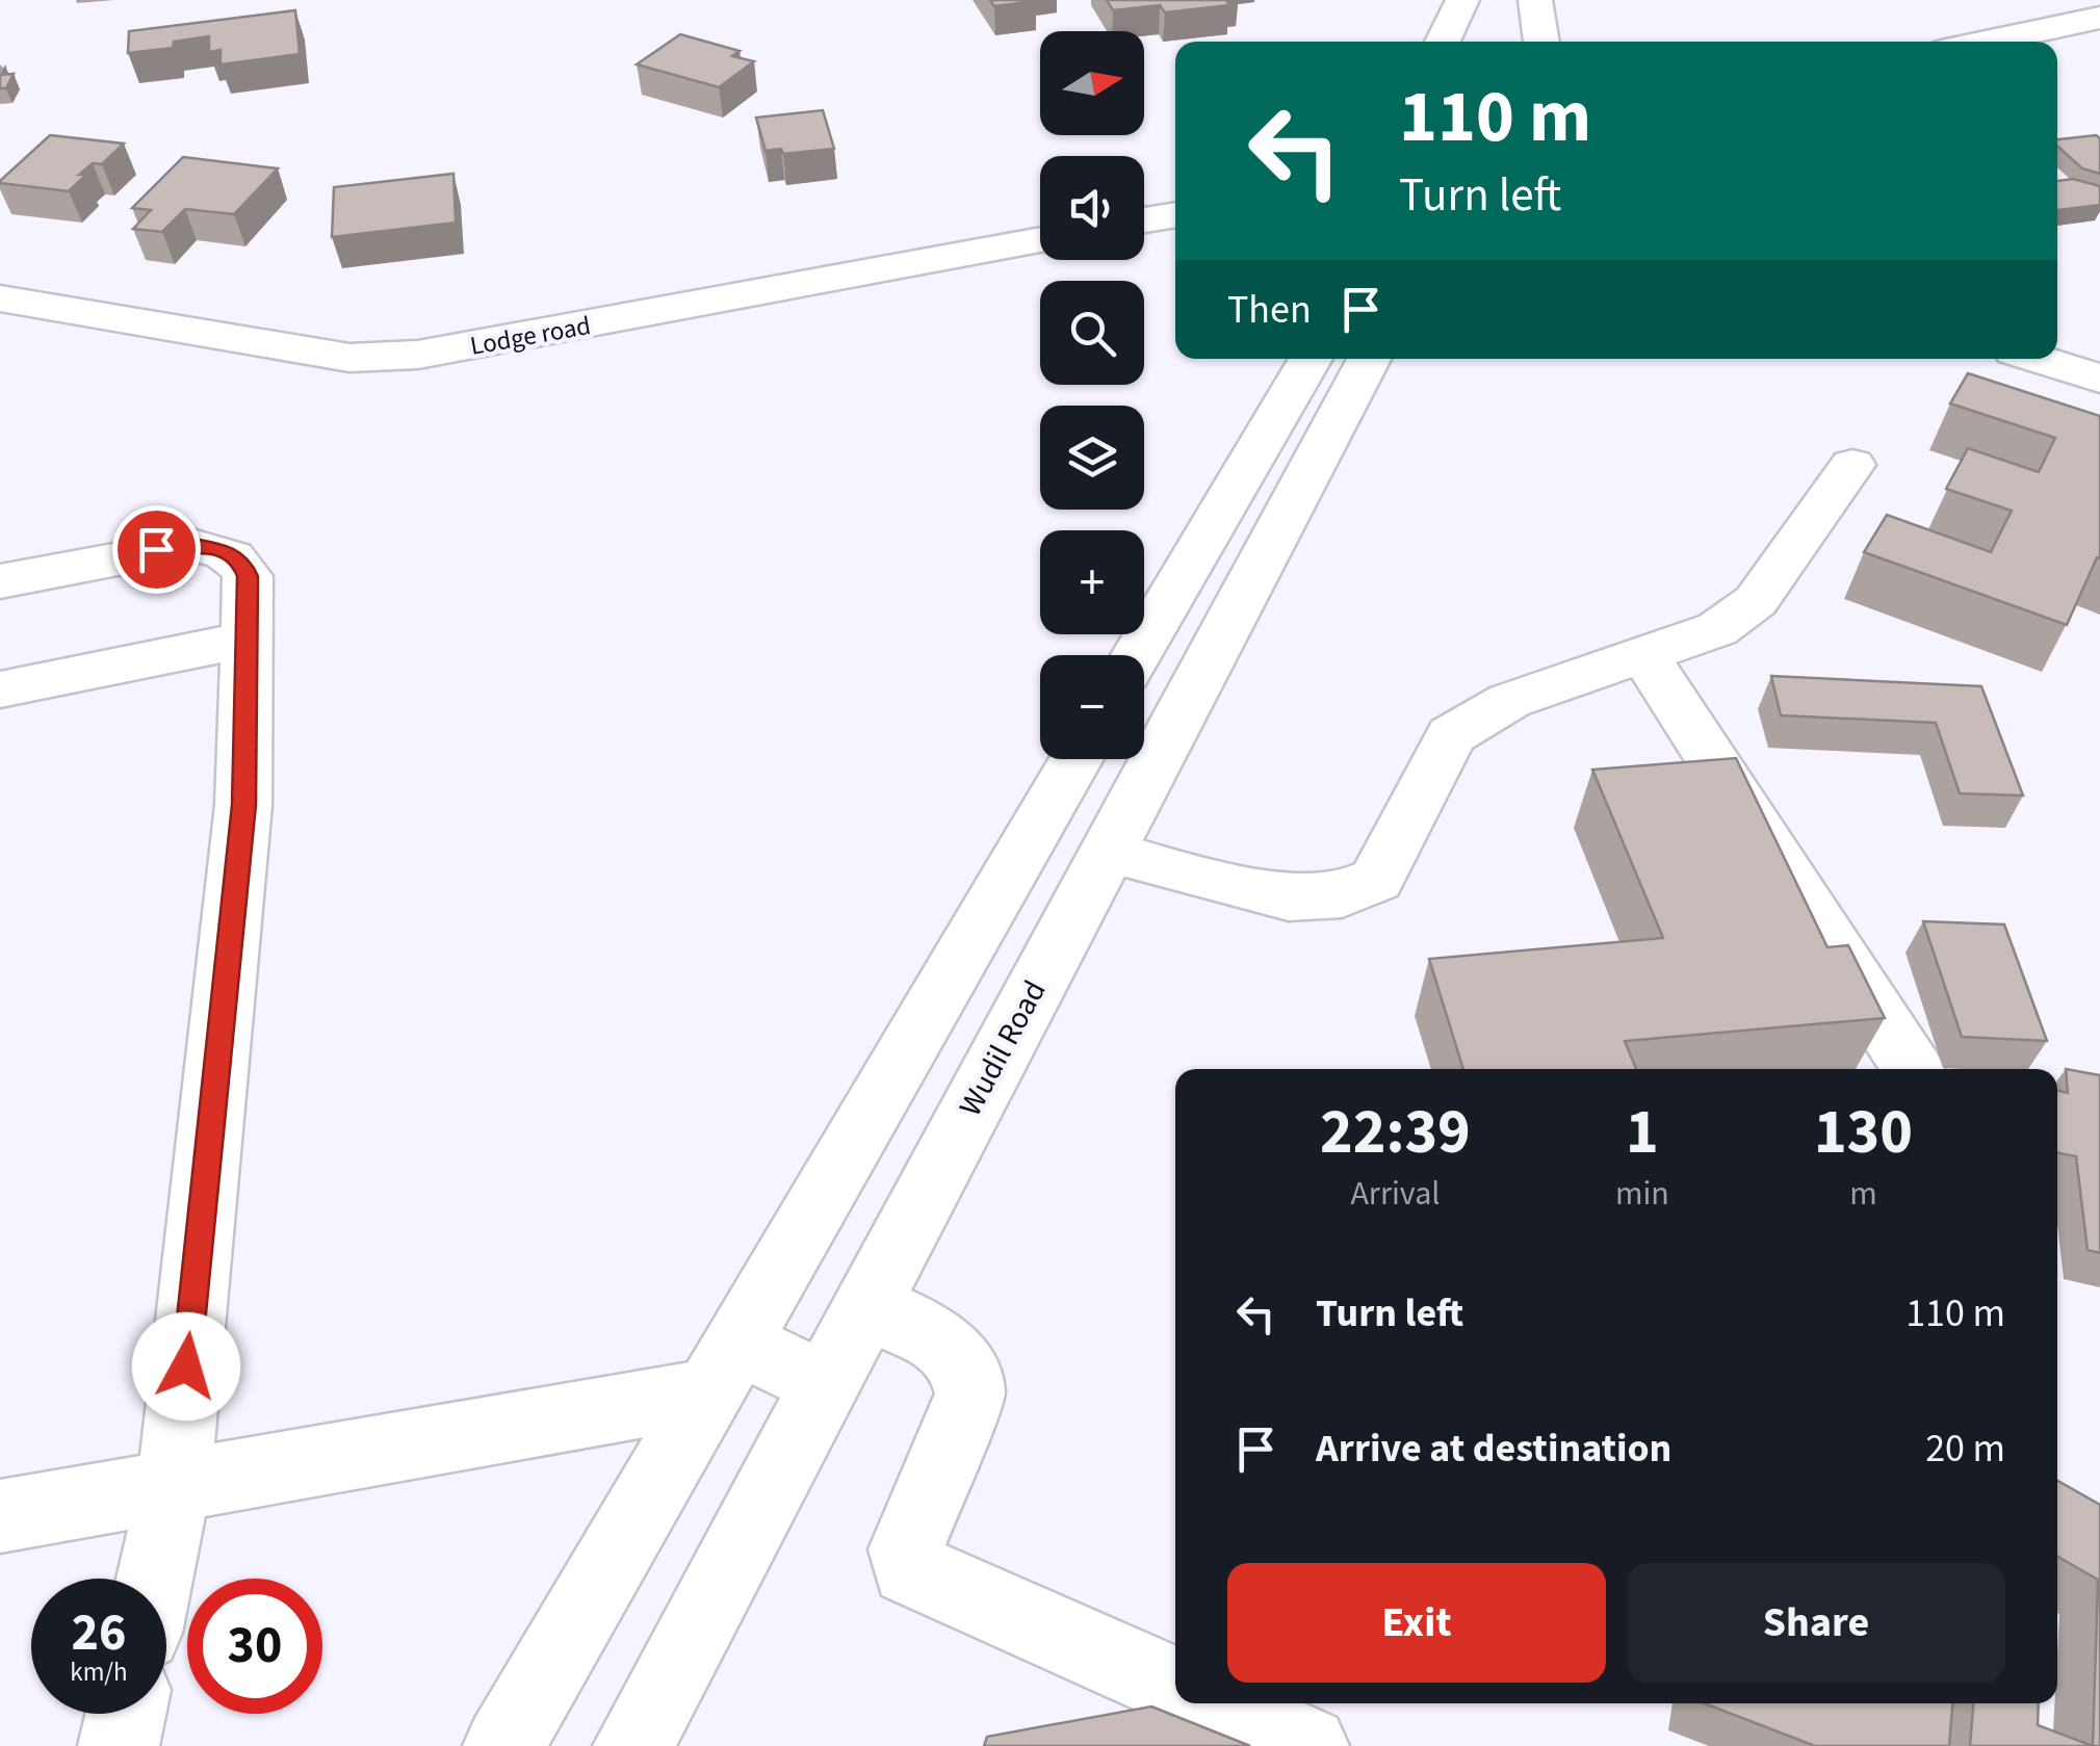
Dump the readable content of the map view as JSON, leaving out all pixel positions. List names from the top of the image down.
{
  "streets": {
    "street": ["Lodge road", "Wudil Road"]
  },
  "north": "right",
  "page": {
    "map_buttons": ["+", "−"],
    "turn": ["110 m", "Turn left"],
    "then": "Then",
    "eta": [
      "22:39",
      "Arrival",
      "1",
      "min",
      "130",
      "m"
    ],
    "list": [
      {
        "name": "Turn left",
        "value": "110 m"
      },
      {
        "name": "Arrive at destination",
        "value": "20 m"
      }
    ],
    "buttons": ["Exit", "Share"],
    "speed": "26 km/h",
    "limit": "30"
  }
}
